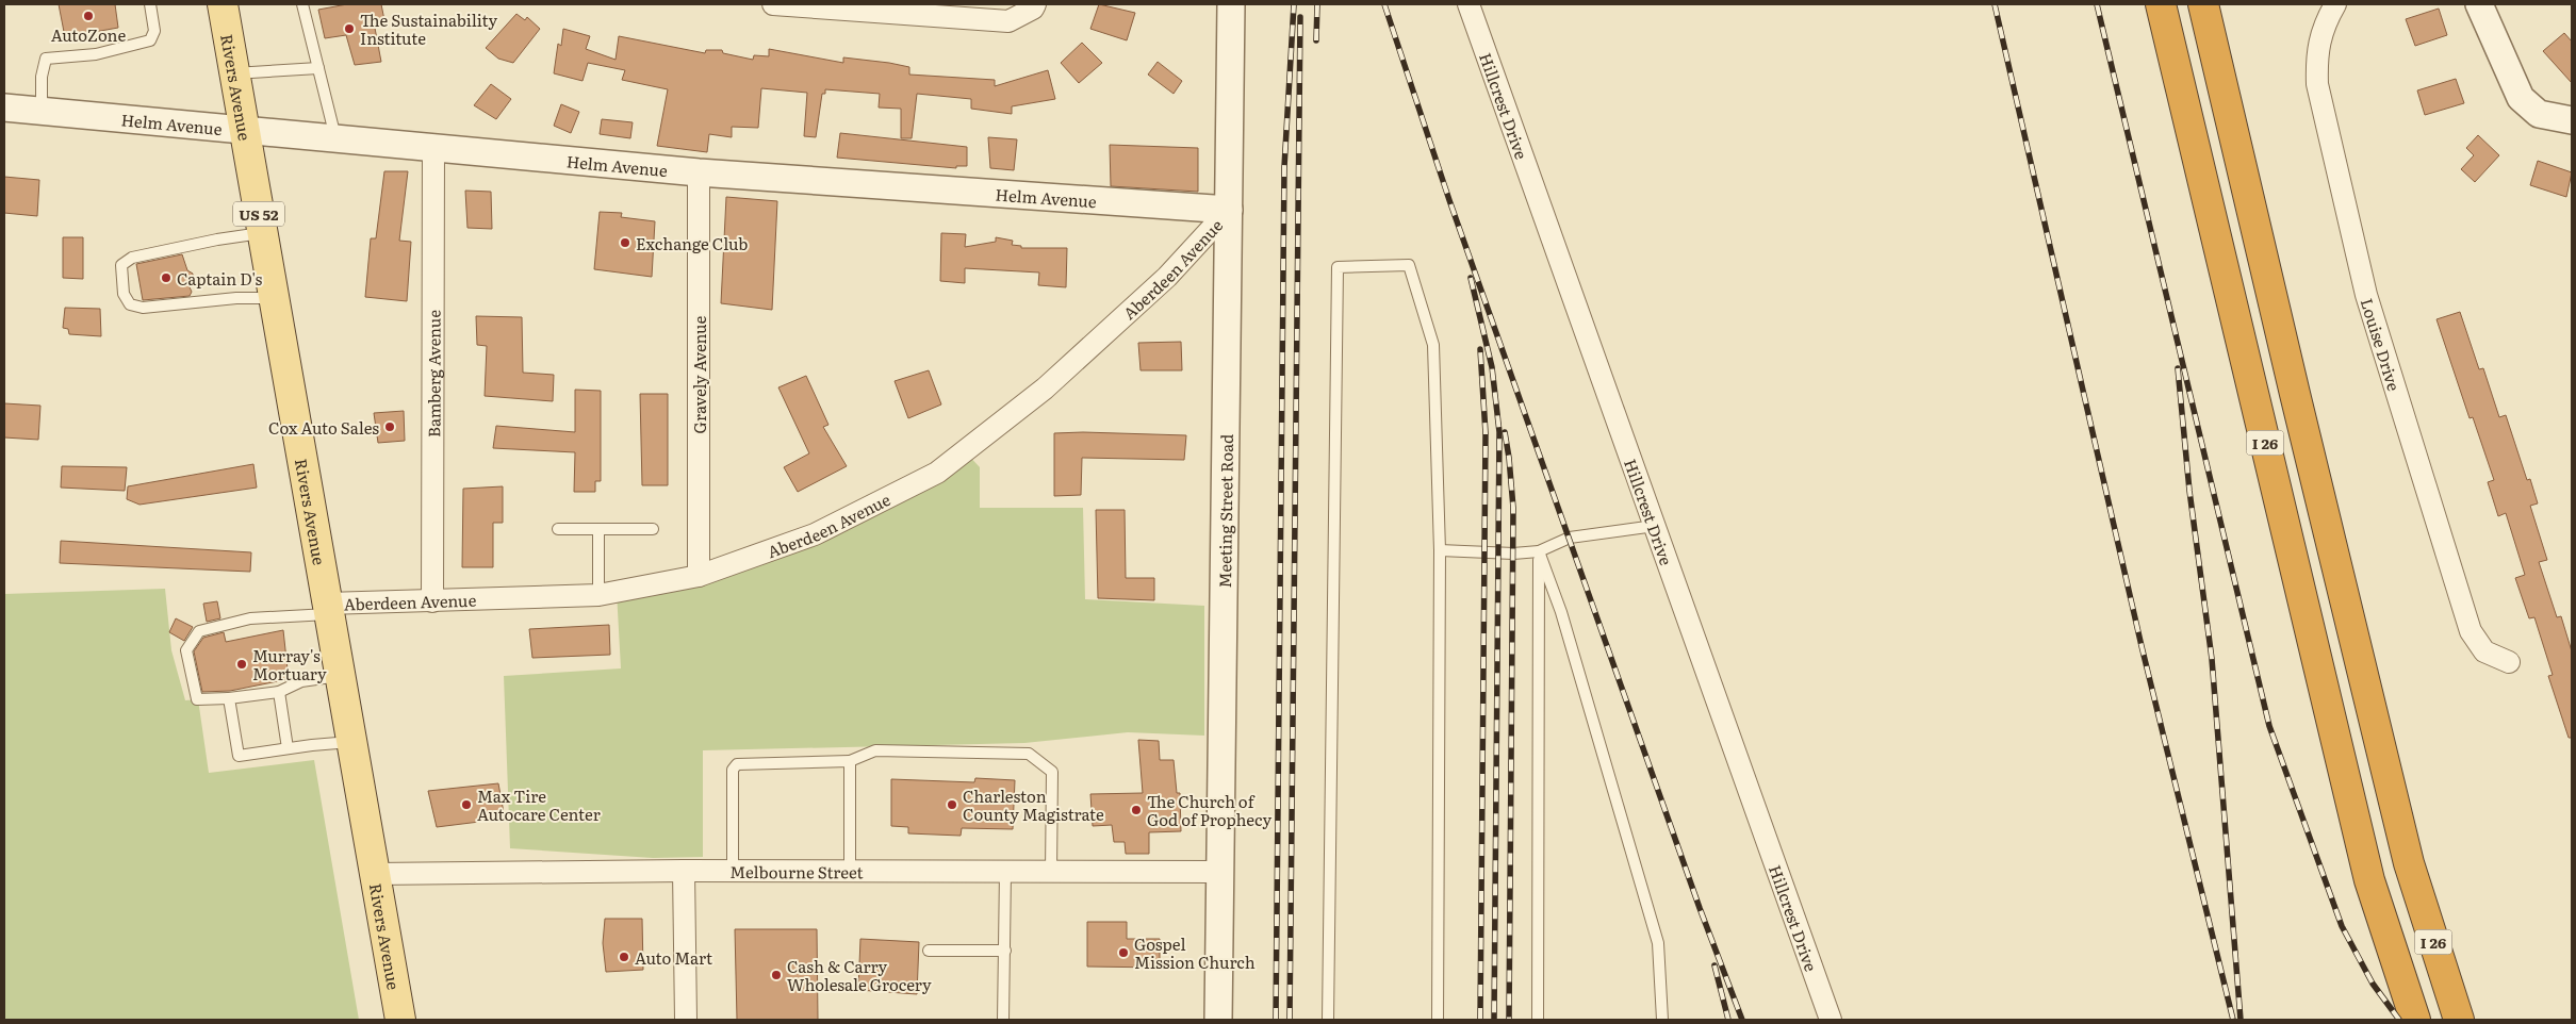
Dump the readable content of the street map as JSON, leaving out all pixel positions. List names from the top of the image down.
{
  "streets": {
    "highway": ["I 26"],
    "main road": ["Rivers Avenue", "US 52"],
    "street": [
      "Hillcrest Drive",
      "Helm Avenue",
      "Aberdeen Avenue",
      "Louise Drive",
      "Bamberg Avenue",
      "Gravely Avenue",
      "Meeting Street Road",
      "Melbourne Street"
    ]
  },
  "crossings": [
    ["Rivers Avenue", "Helm Avenue"],
    ["Rivers Avenue", "Aberdeen Avenue"],
    ["Rivers Avenue", "Melbourne Street"],
    ["Helm Avenue", "Aberdeen Avenue"],
    ["Helm Avenue", "Bamberg Avenue"],
    ["Helm Avenue", "Gravely Avenue"],
    ["Helm Avenue", "Meeting Street Road"],
    ["Aberdeen Avenue", "Bamberg Avenue"],
    ["Aberdeen Avenue", "Gravely Avenue"],
    ["Aberdeen Avenue", "Meeting Street Road"],
    ["Meeting Street Road", "Melbourne Street"]
  ],
  "places": [
    "AutoZone",
    "The Sustainability Institute",
    "Exchange Club",
    "Captain D's",
    "Cox Auto Sales",
    "Murray's Mortuary",
    "Max Tire Autocare Center",
    "Charleston County Magistrate",
    "The Church of God of Prophecy",
    "Gospel Mission Church",
    "Auto Mart",
    "Cash & Carry Wholesale Grocery"
  ]
}
